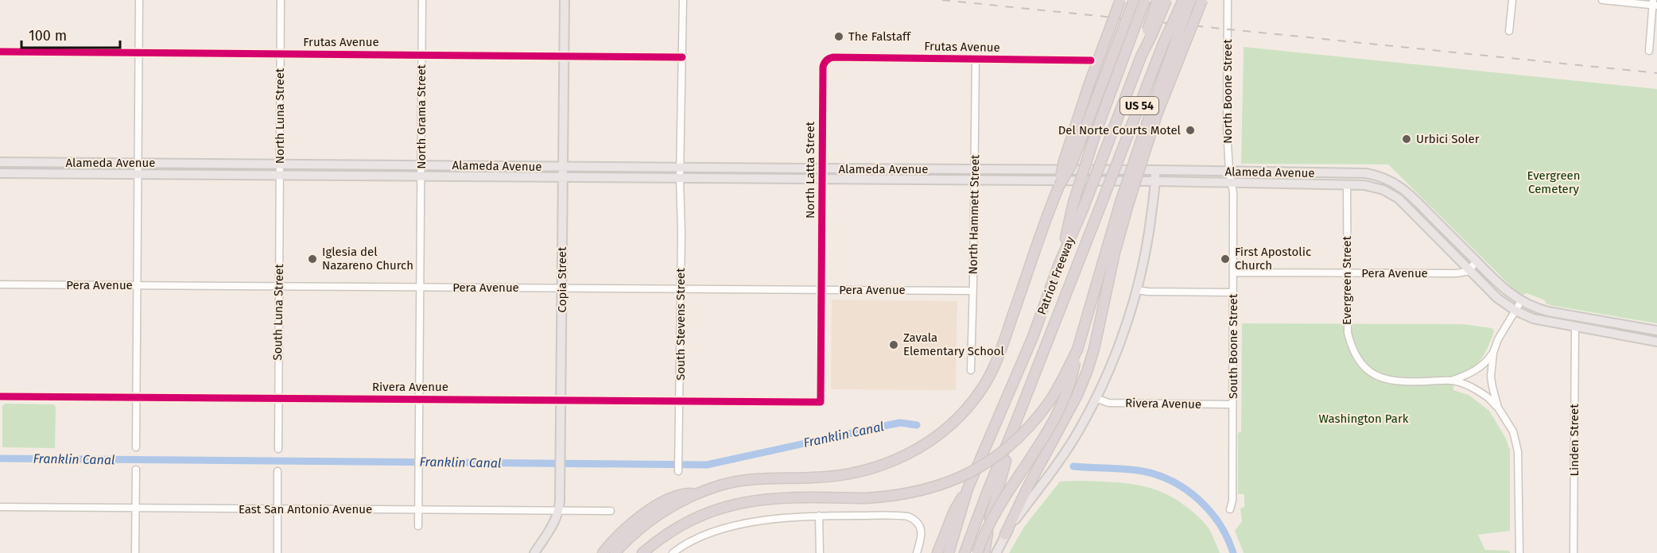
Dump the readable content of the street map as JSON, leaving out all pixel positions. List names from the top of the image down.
{
  "streets": {
    "highway": ["US 54", "Patriot Freeway"],
    "main road": ["Alameda Avenue", "Copia Street"],
    "street": [
      "Frutas Avenue",
      "North Boone Street",
      "North Luna Street",
      "North Grama Street",
      "North Latta Street",
      "North Hammett Street",
      "Pera Avenue",
      "Evergreen Street",
      "South Luna Street",
      "South Stevens Street",
      "South Boone Street",
      "Rivera Avenue",
      "Linden Street",
      "East San Antonio Avenue"
    ]
  },
  "crossings": [
    ["Frutas Avenue", "North Luna Street"],
    ["Frutas Avenue", "North Grama Street"],
    ["Frutas Avenue", "North Latta Street"],
    ["Frutas Avenue", "North Hammett Street"],
    ["Frutas Avenue", "Copia Street"],
    ["Frutas Avenue", "South Stevens Street"],
    ["North Boone Street", "Alameda Avenue"],
    ["North Boone Street", "South Boone Street"],
    ["North Luna Street", "Alameda Avenue"],
    ["North Luna Street", "South Luna Street"],
    ["North Grama Street", "Alameda Avenue"],
    ["North Grama Street", "Pera Avenue"],
    ["North Grama Street", "Rivera Avenue"],
    ["North Grama Street", "East San Antonio Avenue"],
    ["Alameda Avenue", "North Latta Street"],
    ["Alameda Avenue", "North Hammett Street"],
    ["Alameda Avenue", "Pera Avenue"],
    ["Alameda Avenue", "Copia Street"],
    ["Alameda Avenue", "Evergreen Street"],
    ["Alameda Avenue", "South Luna Street"],
    ["Alameda Avenue", "South Stevens Street"],
    ["Alameda Avenue", "South Boone Street"],
    ["Alameda Avenue", "Linden Street"],
    ["North Latta Street", "Pera Avenue"],
    ["North Latta Street", "Rivera Avenue"],
    ["North Hammett Street", "Pera Avenue"],
    ["Pera Avenue", "Copia Street"],
    ["Pera Avenue", "Evergreen Street"],
    ["Pera Avenue", "South Luna Street"],
    ["Pera Avenue", "South Stevens Street"],
    ["Pera Avenue", "South Boone Street"],
    ["Copia Street", "Rivera Avenue"],
    ["Copia Street", "East San Antonio Avenue"],
    ["South Luna Street", "Rivera Avenue"],
    ["South Stevens Street", "Rivera Avenue"],
    ["South Boone Street", "Rivera Avenue"]
  ],
  "water": ["Franklin Canal"],
  "parks": ["Evergreen Cemetery", "Washington Park"],
  "places": [
    "The Falstaff",
    "Del Norte Courts Motel",
    "Urbici Soler",
    "Iglesia del Nazareno Church",
    "First Apostolic Church",
    "Zavala Elementary School"
  ],
  "scale_bar": "100 m"
}
